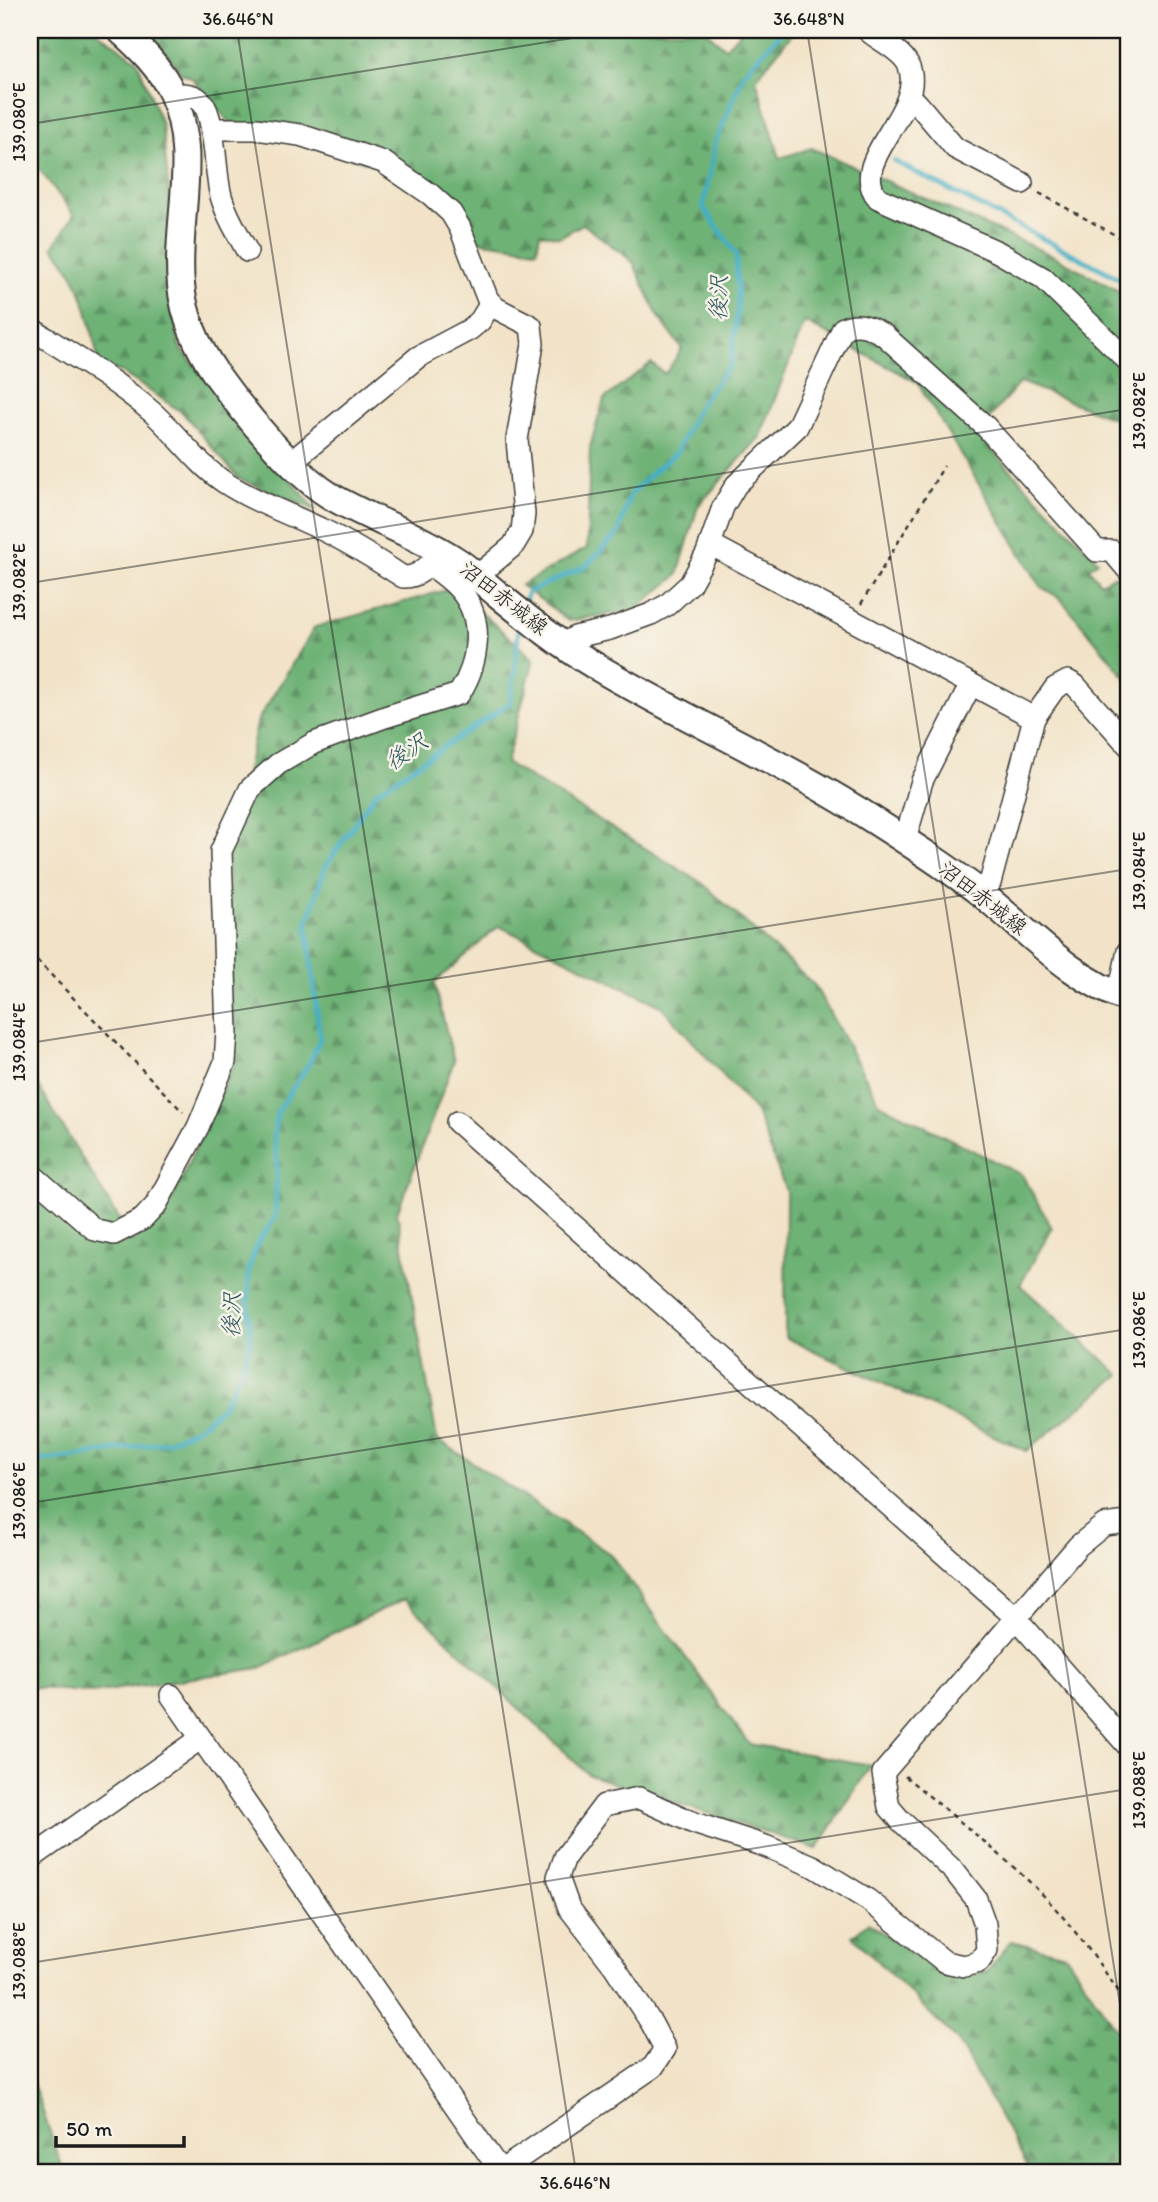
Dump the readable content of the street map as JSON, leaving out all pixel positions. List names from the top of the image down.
{
  "streets": {
    "main road": ["沼田赤城線"]
  },
  "water": ["後沢"],
  "scale_bar": "50 m",
  "coordinates": [
    "36.646°N",
    "36.648°N",
    "139.080°E",
    "139.082°E",
    "139.084°E",
    "139.086°E",
    "139.088°E"
  ]
}
